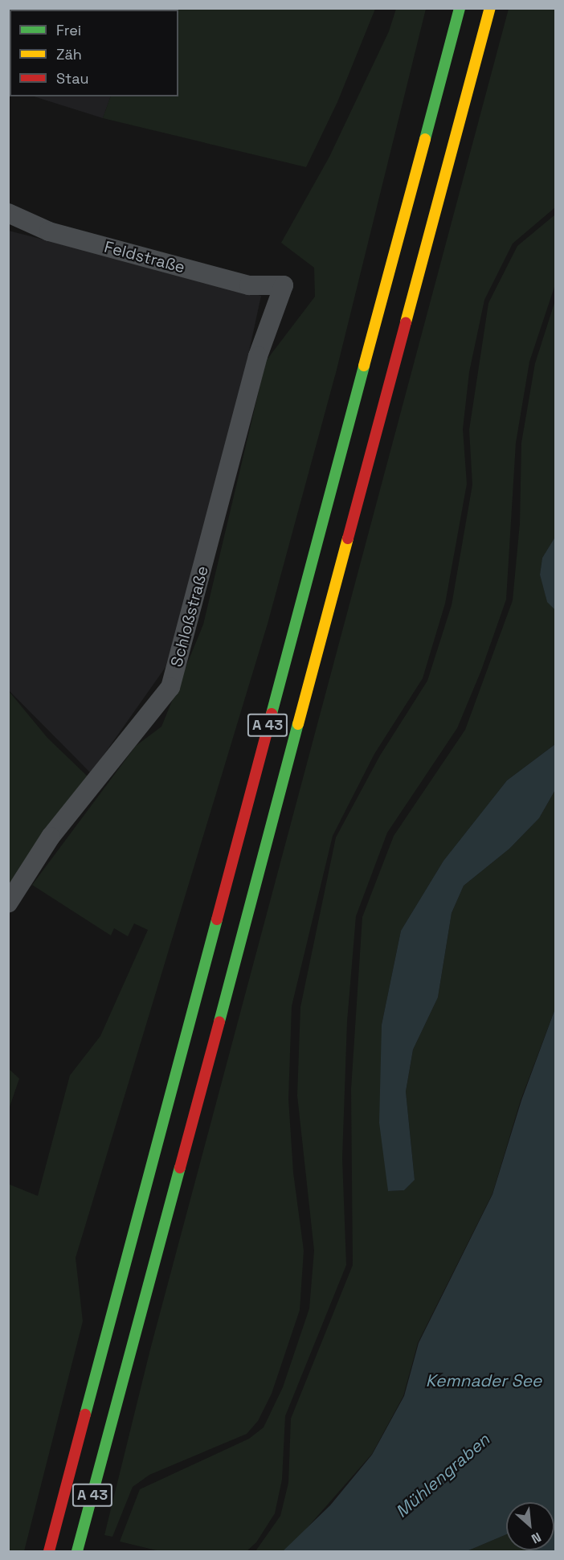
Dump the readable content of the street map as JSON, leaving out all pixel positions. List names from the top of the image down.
{
  "streets": {
    "highway": ["A 43"],
    "street": ["Feldstraße", "Schloßstraße"]
  },
  "crossings": [
    ["Feldstraße", "Schloßstraße"]
  ],
  "water": ["Kemnader See", "Mühlengraben"],
  "legend": ["Frei", "Zäh", "Stau"],
  "north": "bottom right"
}
